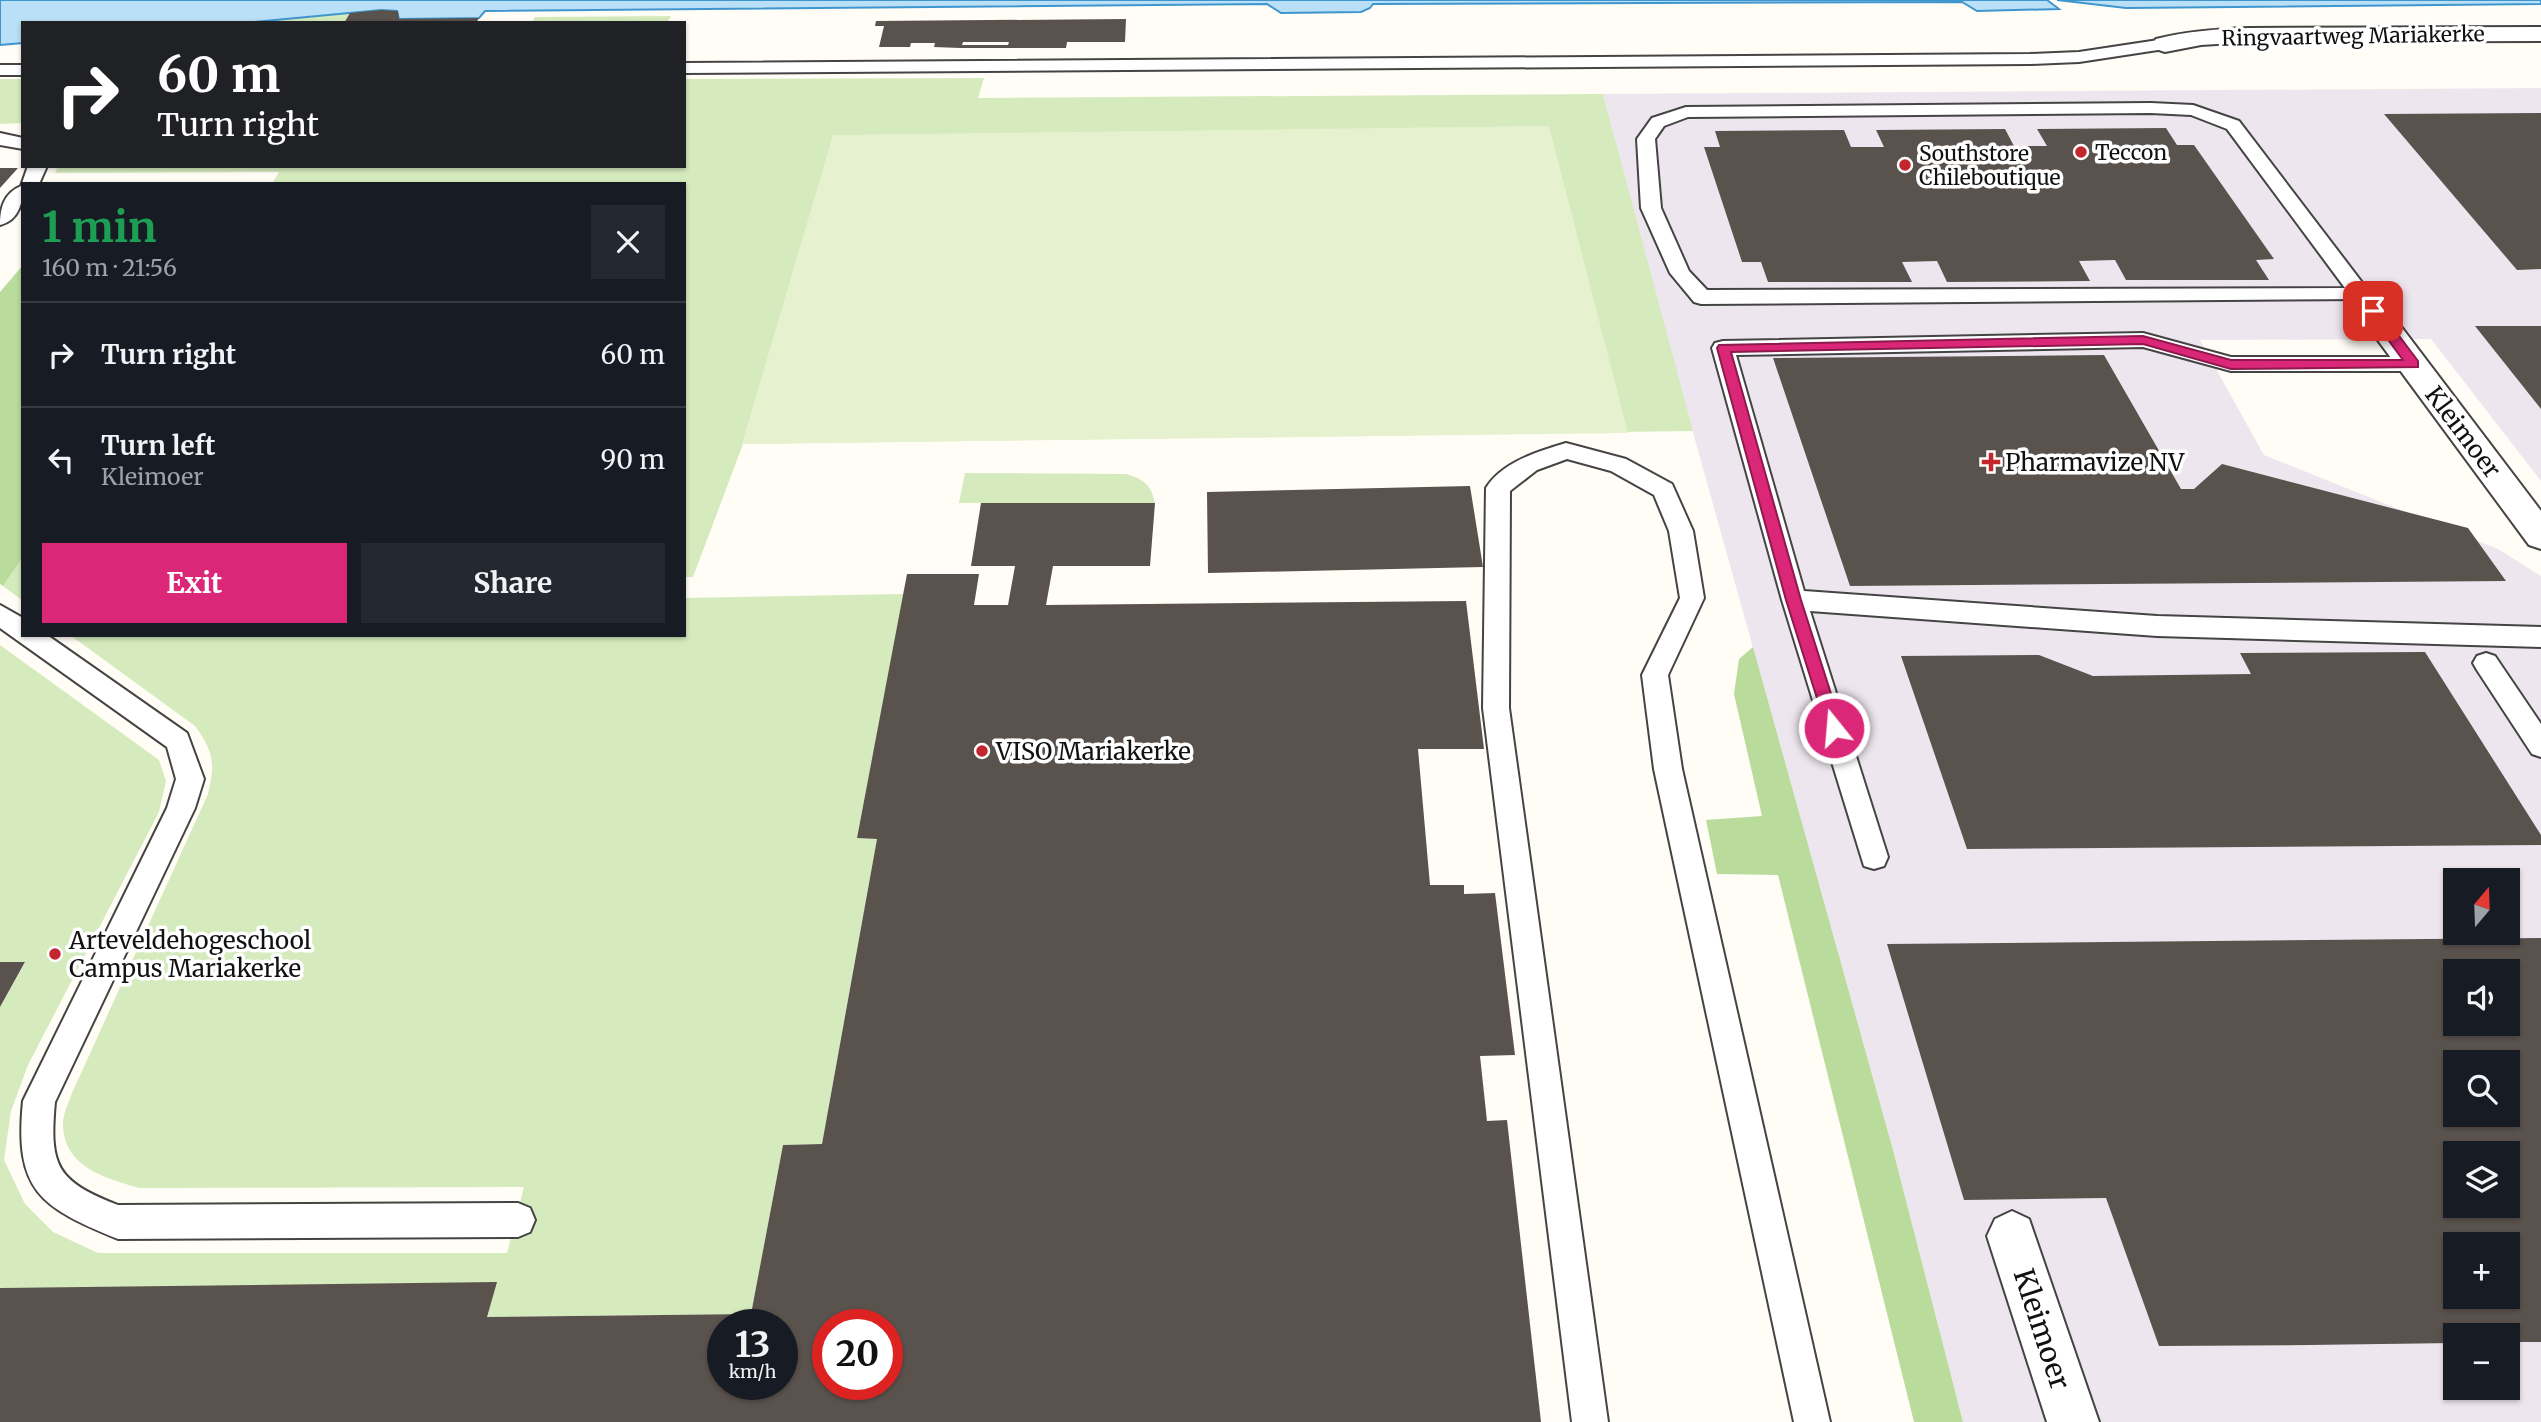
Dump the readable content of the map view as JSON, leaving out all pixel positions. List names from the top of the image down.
{
  "streets": {
    "street": ["Ringvaartweg Mariakerke", "Kleimoer"]
  },
  "places": {
    "other": [
      "Teccon",
      "Southstore Chileboutique",
      "VISO Mariakerke",
      "Arteveldehogeschool Campus Mariakerke"
    ],
    "health": ["Pharmavize NV"]
  },
  "north": "top",
  "page": {
    "turn": ["60 m", "Turn right"],
    "heading": ["1 min", "160 m · 21:56"],
    "list": [
      {
        "name": "Turn right",
        "value": "60 m"
      },
      {
        "name": "Turn left",
        "note": "Kleimoer",
        "value": "90 m"
      }
    ],
    "buttons": ["Exit", "Share"],
    "map_buttons": ["+", "−"],
    "speed": "13 km/h",
    "limit": "20"
  }
}
